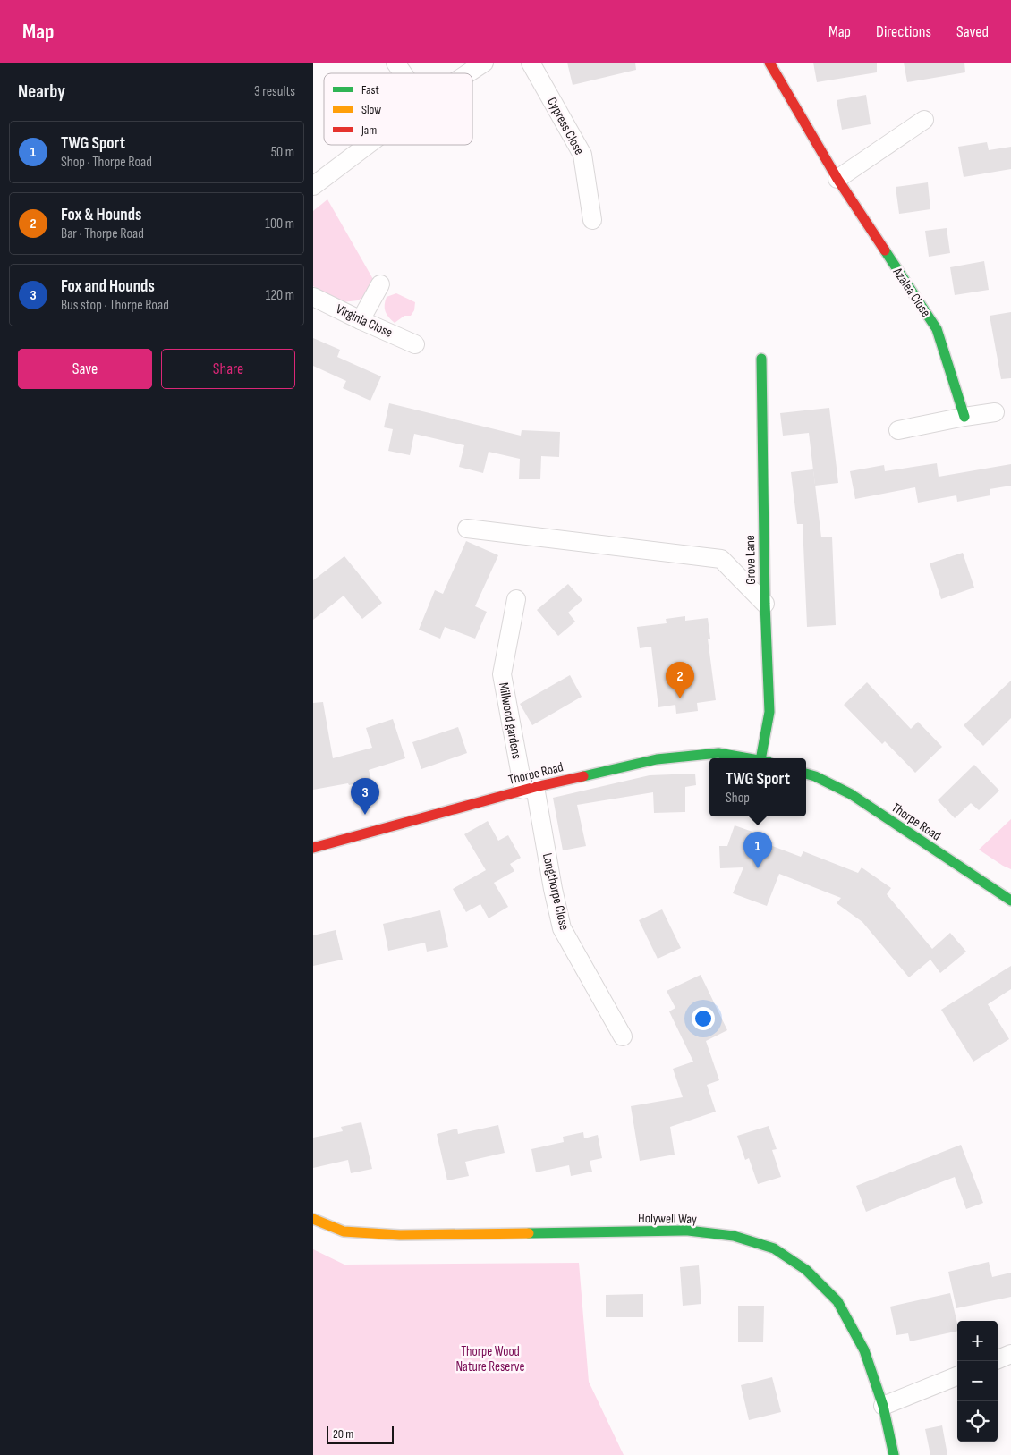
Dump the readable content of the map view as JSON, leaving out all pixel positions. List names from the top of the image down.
{
  "streets": {
    "street": [
      "Cypress Close",
      "Azalea Close",
      "Virginia Close",
      "Grove Lane",
      "Millwood gardens",
      "Thorpe Road",
      "Longthorpe Close",
      "Holywell Way"
    ]
  },
  "crossings": [
    ["Millwood gardens", "Thorpe Road"],
    ["Millwood gardens", "Longthorpe Close"],
    ["Thorpe Road", "Longthorpe Close"]
  ],
  "parks": ["Thorpe Wood Nature Reserve"],
  "legend": ["Fast", "Slow", "Jam"],
  "scale_bar": "20 m",
  "page": {
    "header": "Map",
    "nav": ["Map", "Directions", "Saved"],
    "heading": ["Nearby", "3 results"],
    "list": [
      {
        "mark": "1",
        "name": "TWG Sport",
        "note": "Shop · Thorpe Road",
        "value": "50 m"
      },
      {
        "mark": "2",
        "name": "Fox & Hounds",
        "note": "Bar · Thorpe Road",
        "value": "100 m"
      },
      {
        "mark": "3",
        "name": "Fox and Hounds",
        "note": "Bus stop · Thorpe Road",
        "value": "120 m"
      }
    ],
    "buttons": ["Save", "Share"],
    "pins": ["2", "3", "1"],
    "popup": ["TWG Sport", "Shop"],
    "map_buttons": ["+", "−"],
    "scale": "20 m"
  }
}
